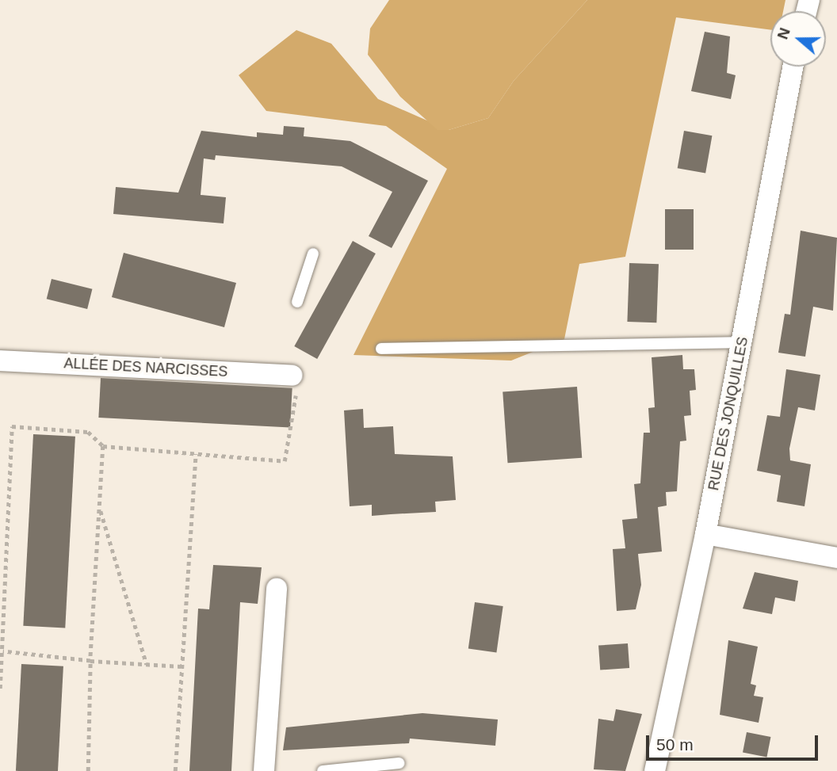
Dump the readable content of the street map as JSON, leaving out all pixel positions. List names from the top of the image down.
{
  "streets": {
    "street": ["ALLÉE DES NARCISSES", "RUE DES JONQUILLES"]
  },
  "scale_bar": "50 m",
  "north": "left"
}
